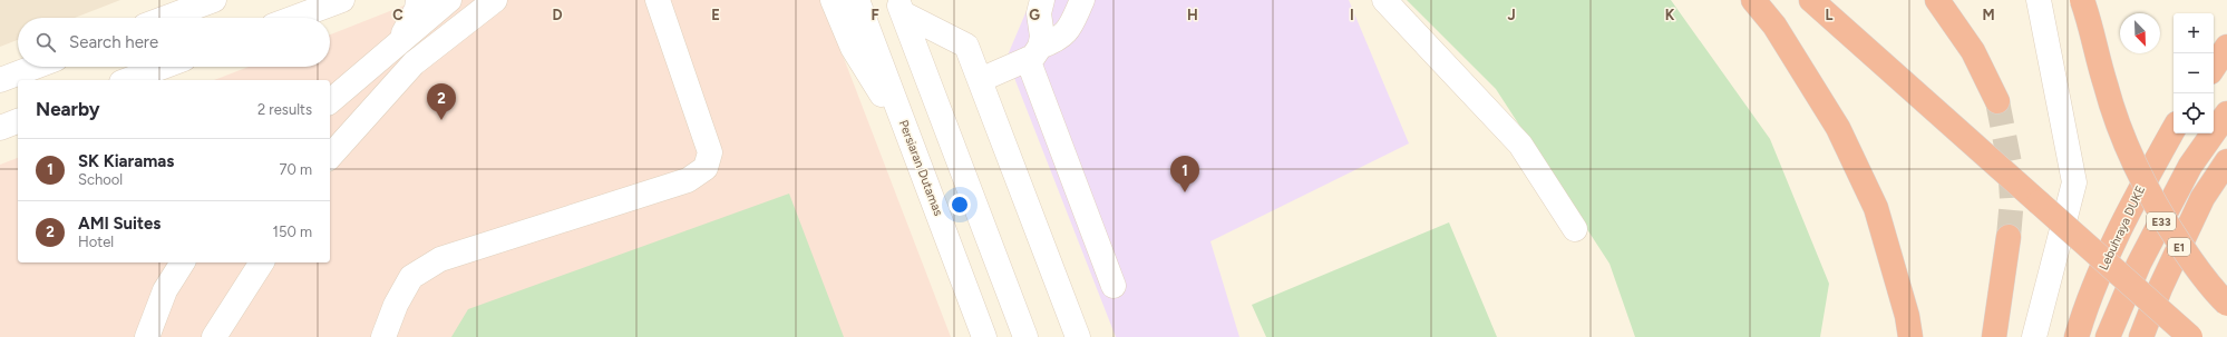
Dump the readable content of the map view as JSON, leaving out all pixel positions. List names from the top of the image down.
{
  "streets": {
    "highway": ["E33", "Lebuhraya DUKE", "E1"],
    "street": ["Persiaran Dutamas"]
  },
  "north": "bottom right",
  "page": {
    "map_buttons": ["+", "−"],
    "search": "Search here",
    "heading": ["Nearby", "2 results"],
    "pins": ["2", "1"],
    "list": [
      {
        "mark": "1",
        "name": "SK Kiaramas",
        "note": "School",
        "value": "70 m"
      },
      {
        "mark": "2",
        "name": "AMI Suites",
        "note": "Hotel",
        "value": "150 m"
      }
    ]
  },
  "grid": {
    "columns": [
      "C",
      "D",
      "E",
      "F",
      "G",
      "H",
      "I",
      "J",
      "K",
      "L",
      "M"
    ]
  }
}
